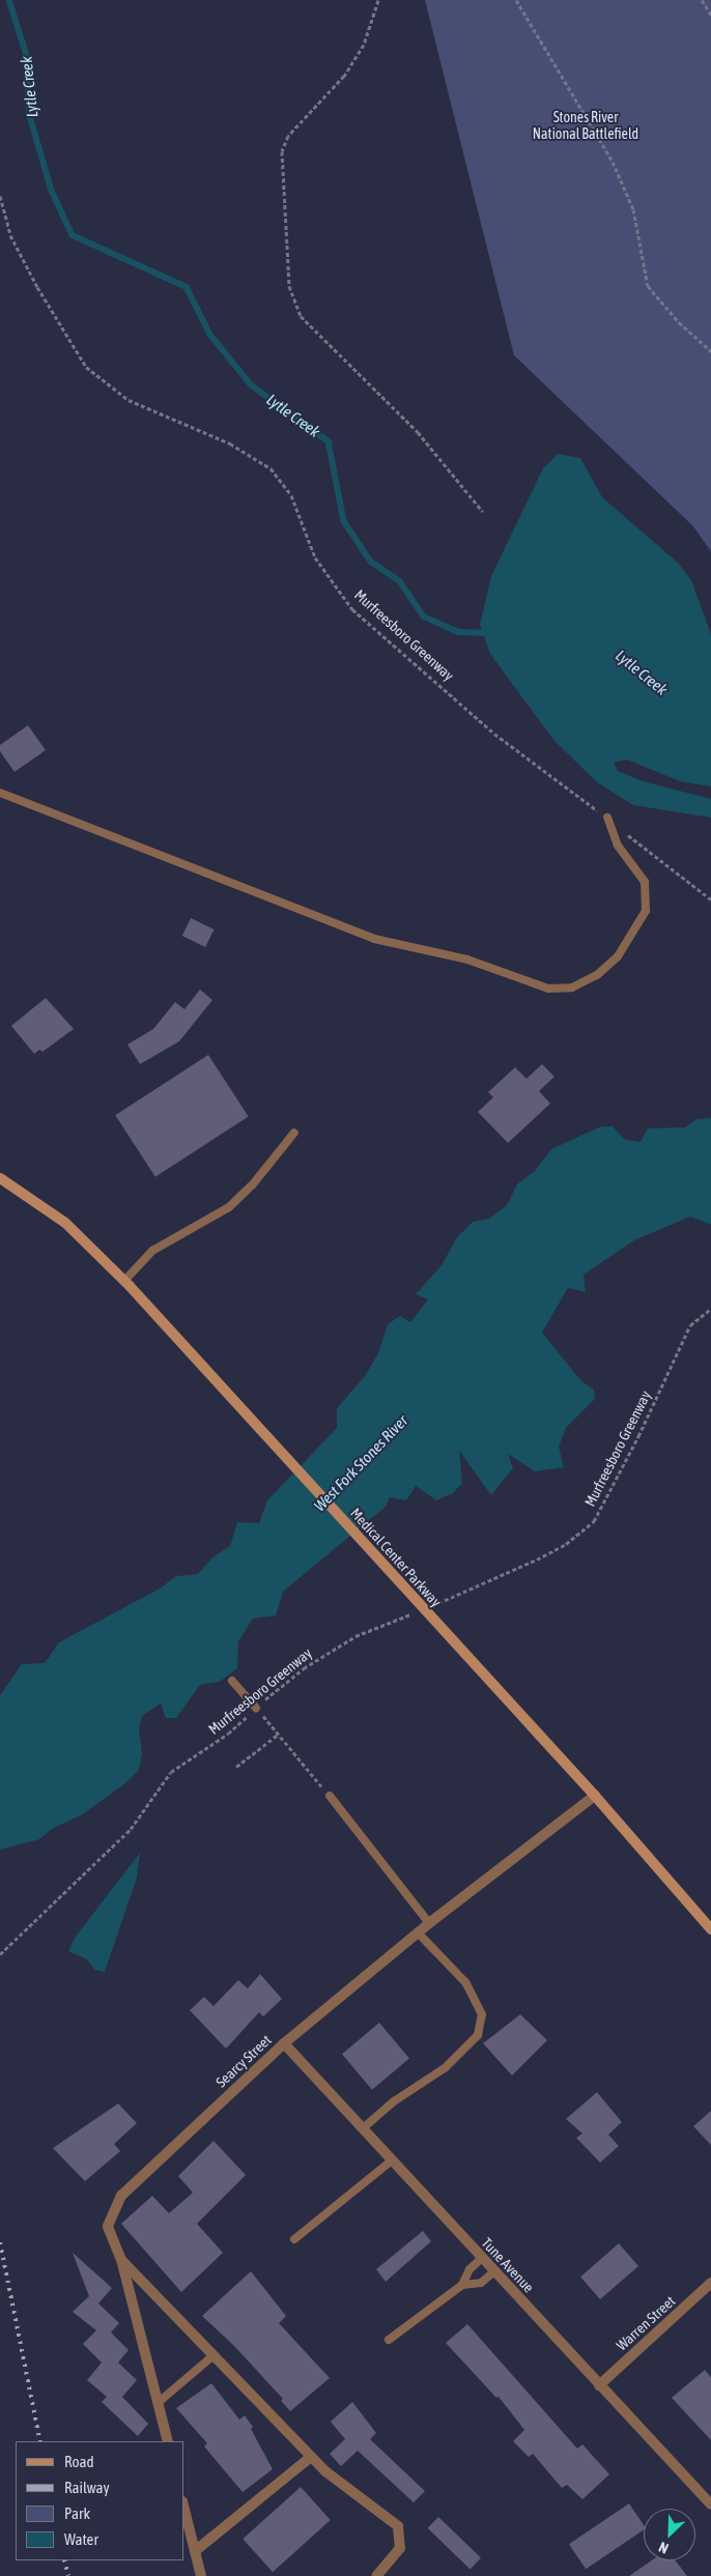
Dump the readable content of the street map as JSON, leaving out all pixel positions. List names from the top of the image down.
{
  "streets": {
    "main road": ["Medical Center Parkway"],
    "street": ["Searcy Street", "Tune Avenue", "Warren Street"],
    "path": ["Murfreesboro Greenway"]
  },
  "crossings": [
    ["Medical Center Parkway", "Searcy Street"],
    ["Searcy Street", "Tune Avenue"],
    ["Tune Avenue", "Warren Street"]
  ],
  "water": ["Lytle Creek", "West Fork Stones River"],
  "parks": ["Stones River National Battlefield"],
  "legend": [
    "Road",
    "Railway",
    "Park",
    "Water"
  ],
  "north": "bottom left"
}
